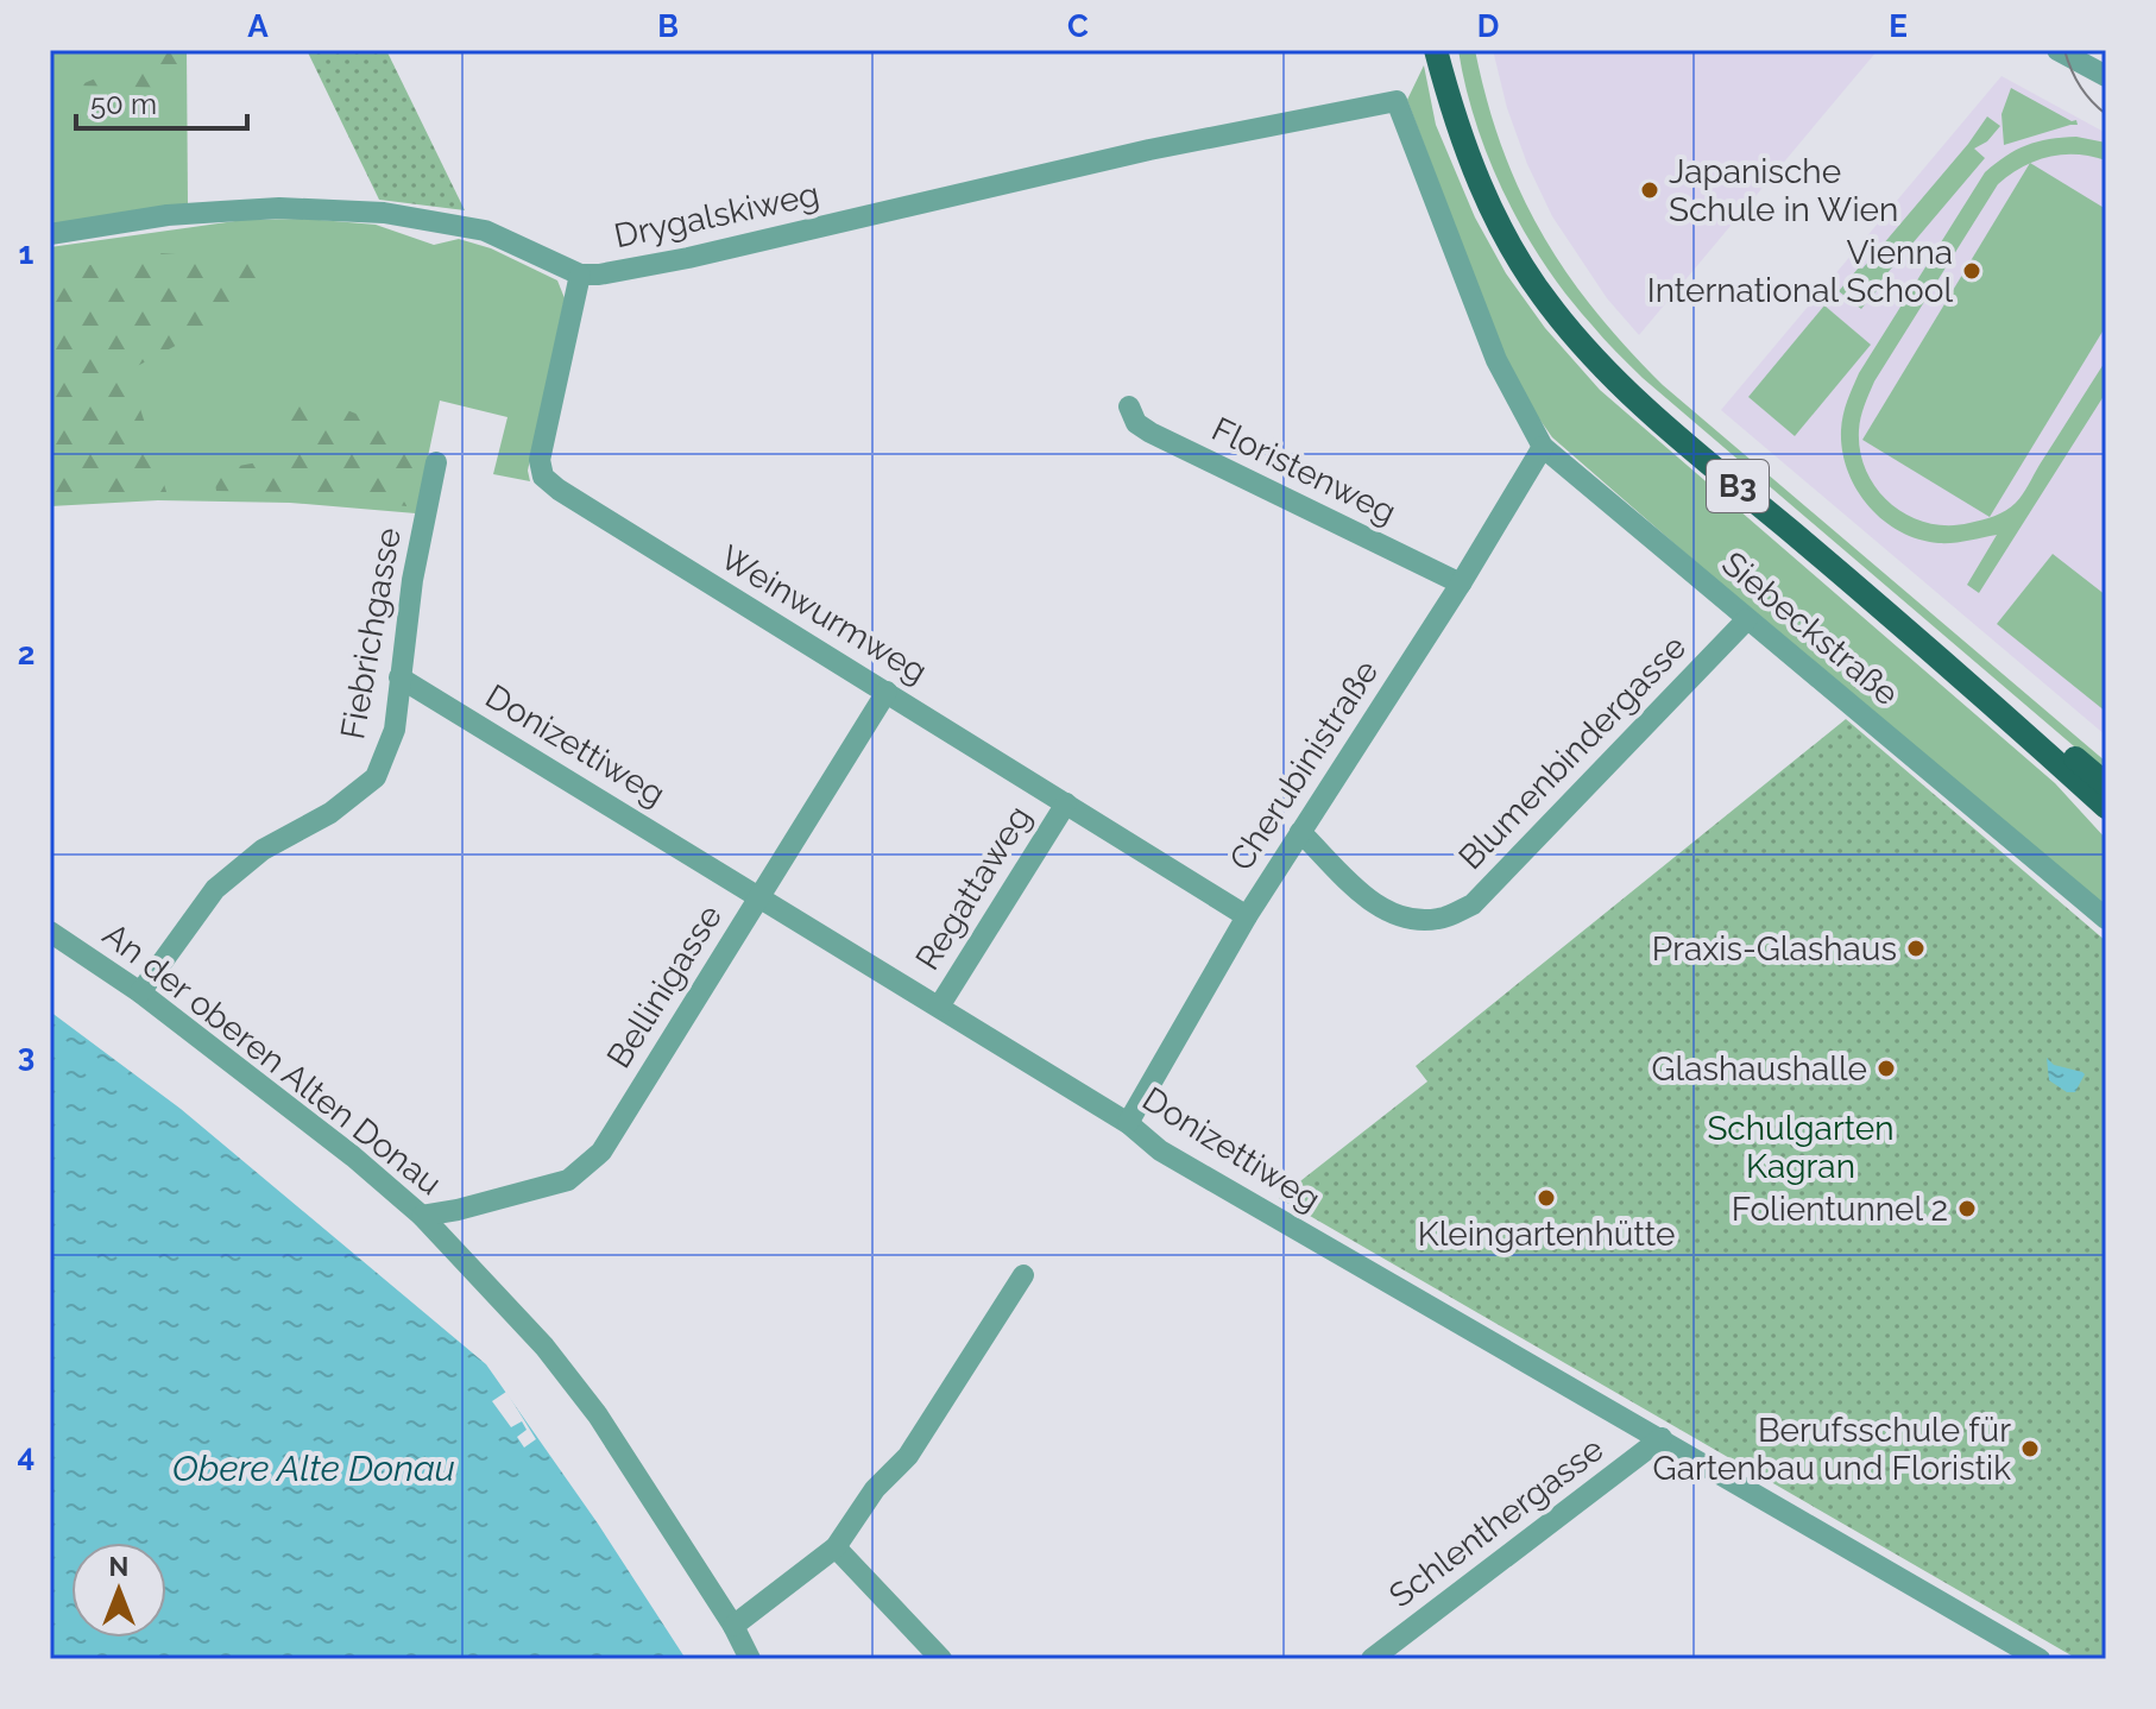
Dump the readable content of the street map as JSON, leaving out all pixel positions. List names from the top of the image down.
{
  "streets": {
    "main road": ["B3", "Siebeckstraße"],
    "street": [
      "Drygalskiweg",
      "Floristenweg",
      "Weinwurmweg",
      "Fiebrichgasse",
      "Donizettiweg",
      "Blumenbindergasse",
      "Cherubinistraße",
      "Regattaweg",
      "Bellinigasse",
      "An der oberen Alten Donau",
      "Schlenthergasse"
    ]
  },
  "crossings": [
    ["Drygalskiweg", "Weinwurmweg"],
    ["Drygalskiweg", "Siebeckstraße"],
    ["Floristenweg", "Cherubinistraße"],
    ["B3", "Siebeckstraße"],
    ["Weinwurmweg", "Cherubinistraße"],
    ["Weinwurmweg", "Regattaweg"],
    ["Weinwurmweg", "Bellinigasse"],
    ["Siebeckstraße", "Blumenbindergasse"],
    ["Siebeckstraße", "Cherubinistraße"],
    ["Fiebrichgasse", "Donizettiweg"],
    ["Fiebrichgasse", "An der oberen Alten Donau"],
    ["Donizettiweg", "Cherubinistraße"],
    ["Donizettiweg", "Regattaweg"],
    ["Donizettiweg", "Bellinigasse"],
    ["Donizettiweg", "Schlenthergasse"],
    ["Blumenbindergasse", "Cherubinistraße"],
    ["Bellinigasse", "An der oberen Alten Donau"]
  ],
  "water": ["Obere Alte Donau"],
  "parks": ["Schulgarten Kagran"],
  "places": [
    "Japanische Schule in Wien",
    "Vienna International School",
    "Praxis-Glashaus",
    "Glashaushalle",
    "Kleingartenhütte",
    "Folientunnel 2",
    "Berufsschule für Gartenbau und Floristik"
  ],
  "scale_bar": "50 m",
  "north": "top",
  "grid": {
    "columns": [
      "A",
      "B",
      "C",
      "D",
      "E"
    ],
    "rows": [
      "1",
      "2",
      "3",
      "4"
    ]
  }
}
